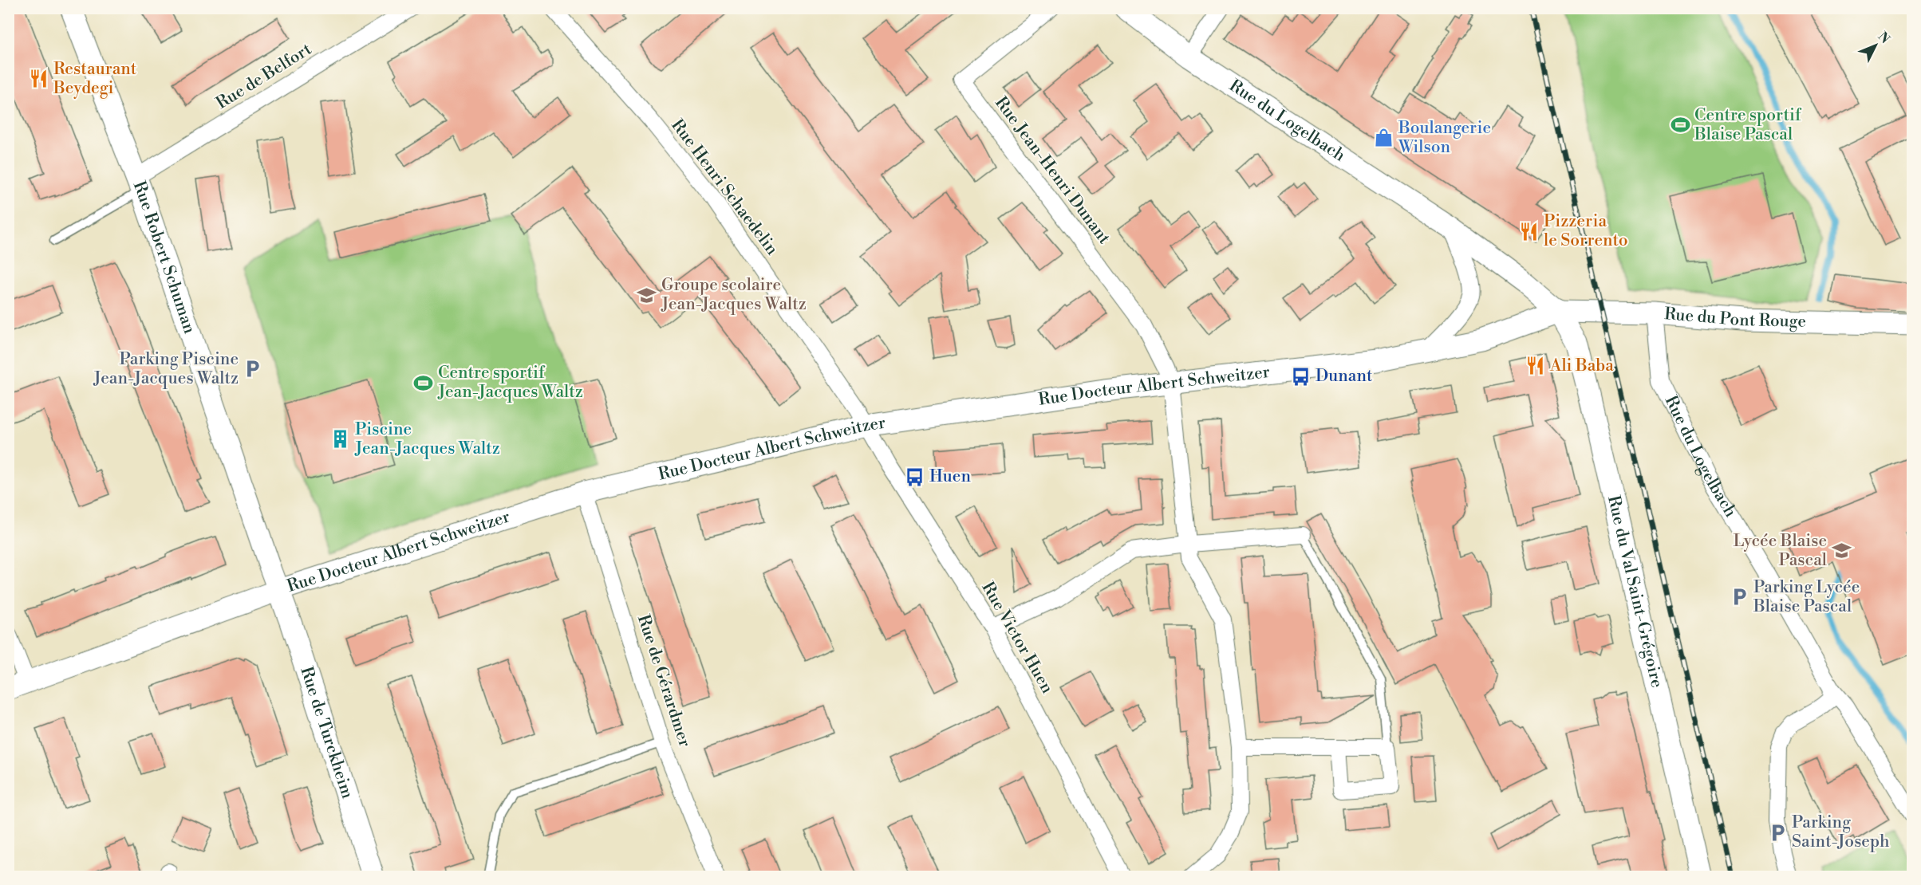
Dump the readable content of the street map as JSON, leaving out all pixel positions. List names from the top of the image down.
{
  "streets": {
    "street": [
      "Rue de Belfort",
      "Rue du Logelbach",
      "Rue Jean-Henri Dunant",
      "Rue Henri Schaedelin",
      "Rue Robert Schuman",
      "Rue du Pont Rouge",
      "Rue Docteur Albert Schweitzer",
      "Rue du Val Saint-Grégoire",
      "Rue Victor Huen",
      "Rue de Gérardmer",
      "Rue de Turckheim"
    ]
  },
  "crossings": [
    ["Rue de Belfort", "Rue Robert Schuman"],
    ["Rue du Logelbach", "Rue du Pont Rouge"],
    ["Rue du Logelbach", "Rue Docteur Albert Schweitzer"],
    ["Rue du Logelbach", "Rue du Val Saint-Grégoire"],
    ["Rue Jean-Henri Dunant", "Rue Docteur Albert Schweitzer"],
    ["Rue Henri Schaedelin", "Rue Docteur Albert Schweitzer"],
    ["Rue Henri Schaedelin", "Rue Victor Huen"],
    ["Rue Robert Schuman", "Rue Docteur Albert Schweitzer"],
    ["Rue Robert Schuman", "Rue de Turckheim"],
    ["Rue du Pont Rouge", "Rue Docteur Albert Schweitzer"],
    ["Rue du Pont Rouge", "Rue du Val Saint-Grégoire"],
    ["Rue Docteur Albert Schweitzer", "Rue du Val Saint-Grégoire"],
    ["Rue Docteur Albert Schweitzer", "Rue Victor Huen"],
    ["Rue Docteur Albert Schweitzer", "Rue de Gérardmer"],
    ["Rue Docteur Albert Schweitzer", "Rue de Turckheim"]
  ],
  "places": {
    "restaurant": ["Restaurant Beydegi", "Pizzeria le Sorrento", "Ali Baba"],
    "sports": ["Centre sportif Blaise Pascal", "Centre sportif Jean-Jacques Waltz"],
    "shop": ["Boulangerie Wilson"],
    "school or university": ["Groupe scolaire Jean-Jacques Waltz", "Lycée Blaise Pascal"],
    "parking": ["Parking Piscine Jean-Jacques Waltz", "Parking Lycée Blaise Pascal", "Parking Saint-Joseph"],
    "bus stop": ["Dunant", "Huen"],
    "building": ["Piscine Jean-Jacques Waltz"]
  },
  "north": "top right"
}
